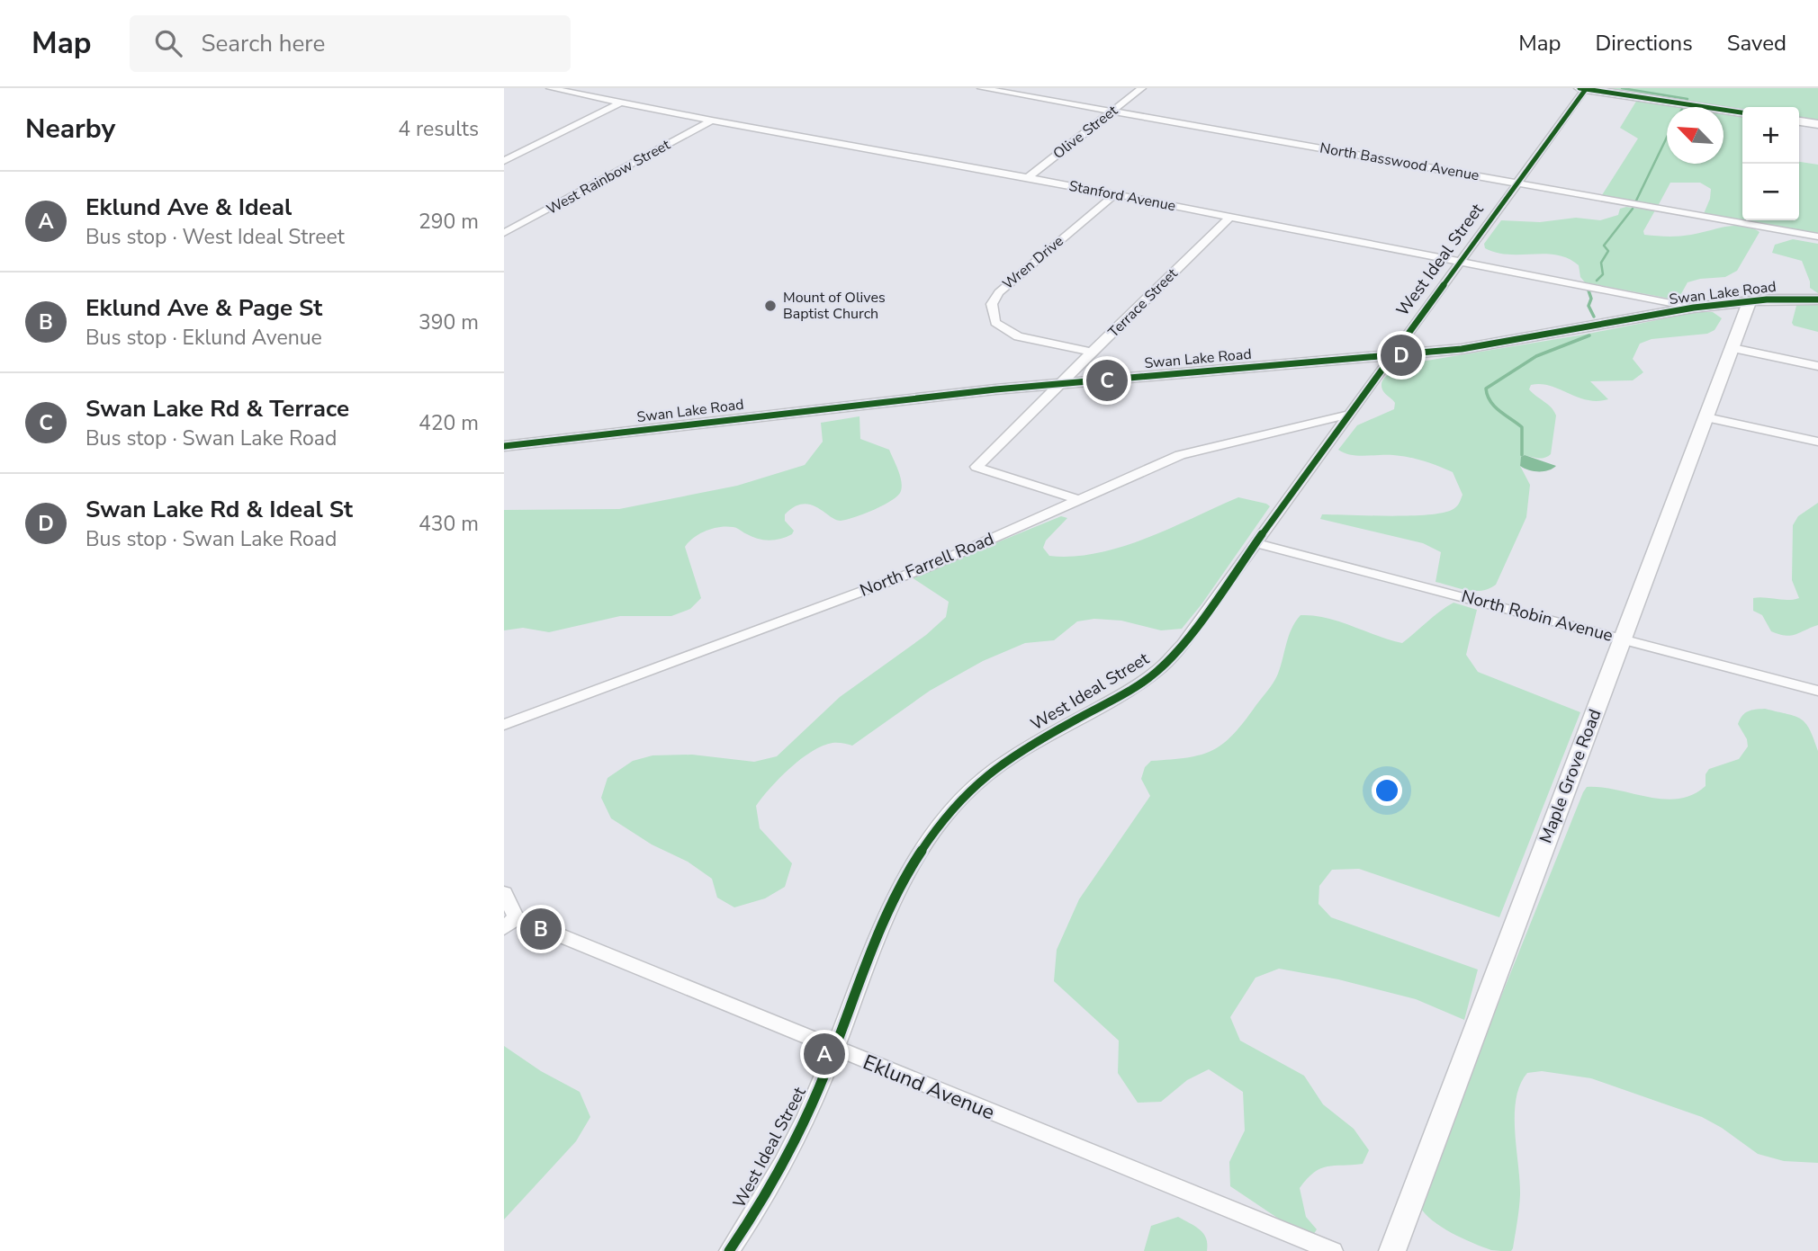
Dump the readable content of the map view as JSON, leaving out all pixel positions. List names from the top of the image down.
{
  "streets": {
    "street": [
      "Olive Street",
      "North Basswood Avenue",
      "West Rainbow Street",
      "Stanford Avenue",
      "West Ideal Street",
      "Wren Drive",
      "Swan Lake Road",
      "Terrace Street",
      "North Farrell Road",
      "North Robin Avenue",
      "Maple Grove Road",
      "Eklund Avenue"
    ]
  },
  "crossings": [
    ["Olive Street", "North Basswood Avenue"],
    ["Olive Street", "Stanford Avenue"],
    ["North Basswood Avenue", "West Ideal Street"],
    ["West Rainbow Street", "Stanford Avenue"],
    ["Stanford Avenue", "West Ideal Street"],
    ["Stanford Avenue", "Wren Drive"],
    ["Stanford Avenue", "Swan Lake Road"],
    ["Stanford Avenue", "Terrace Street"],
    ["West Ideal Street", "Swan Lake Road"],
    ["West Ideal Street", "North Farrell Road"],
    ["West Ideal Street", "North Robin Avenue"],
    ["West Ideal Street", "Eklund Avenue"],
    ["Wren Drive", "Terrace Street"],
    ["Swan Lake Road", "Terrace Street"],
    ["Swan Lake Road", "Maple Grove Road"],
    ["Terrace Street", "North Farrell Road"],
    ["North Robin Avenue", "Maple Grove Road"]
  ],
  "places": ["Mount of Olives Baptist Church"],
  "north": "top left",
  "page": {
    "header": "Map",
    "search": "Search here",
    "nav": ["Map", "Directions", "Saved"],
    "heading": ["Nearby", "4 results"],
    "map_buttons": ["+", "−"],
    "list": [
      {
        "mark": "A",
        "name": "Eklund Ave & Ideal",
        "note": "Bus stop · West Ideal Street",
        "value": "290 m"
      },
      {
        "mark": "B",
        "name": "Eklund Ave & Page St",
        "note": "Bus stop · Eklund Avenue",
        "value": "390 m"
      },
      {
        "mark": "C",
        "name": "Swan Lake Rd & Terrace",
        "note": "Bus stop · Swan Lake Road",
        "value": "420 m"
      },
      {
        "mark": "D",
        "name": "Swan Lake Rd & Ideal St",
        "note": "Bus stop · Swan Lake Road",
        "value": "430 m"
      }
    ],
    "pins": [
      "D",
      "C",
      "B",
      "A"
    ]
  }
}
